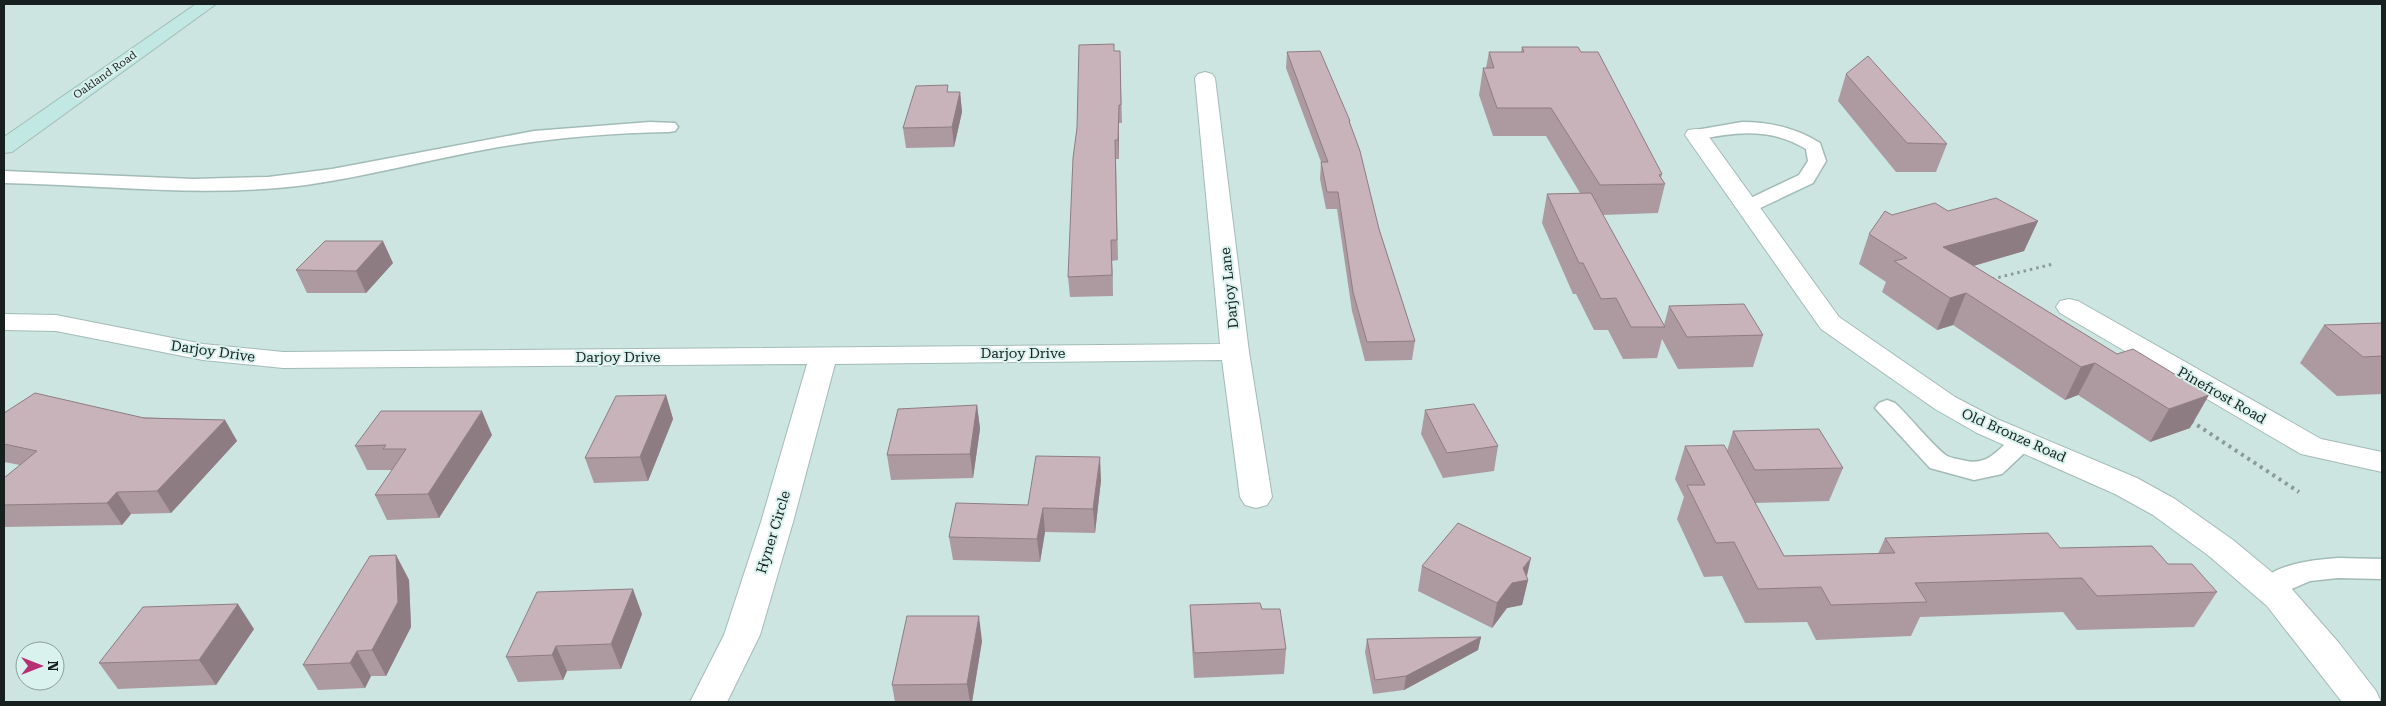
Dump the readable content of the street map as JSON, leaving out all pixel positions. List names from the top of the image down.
{
  "streets": {
    "street": [
      "Oakland Road",
      "Darjoy Lane",
      "Darjoy Drive",
      "Pinefrost Road",
      "Old Bronze Road",
      "Hyner Circle"
    ]
  },
  "crossings": [
    ["Darjoy Lane", "Darjoy Drive"],
    ["Darjoy Drive", "Hyner Circle"]
  ],
  "north": "right"
}
